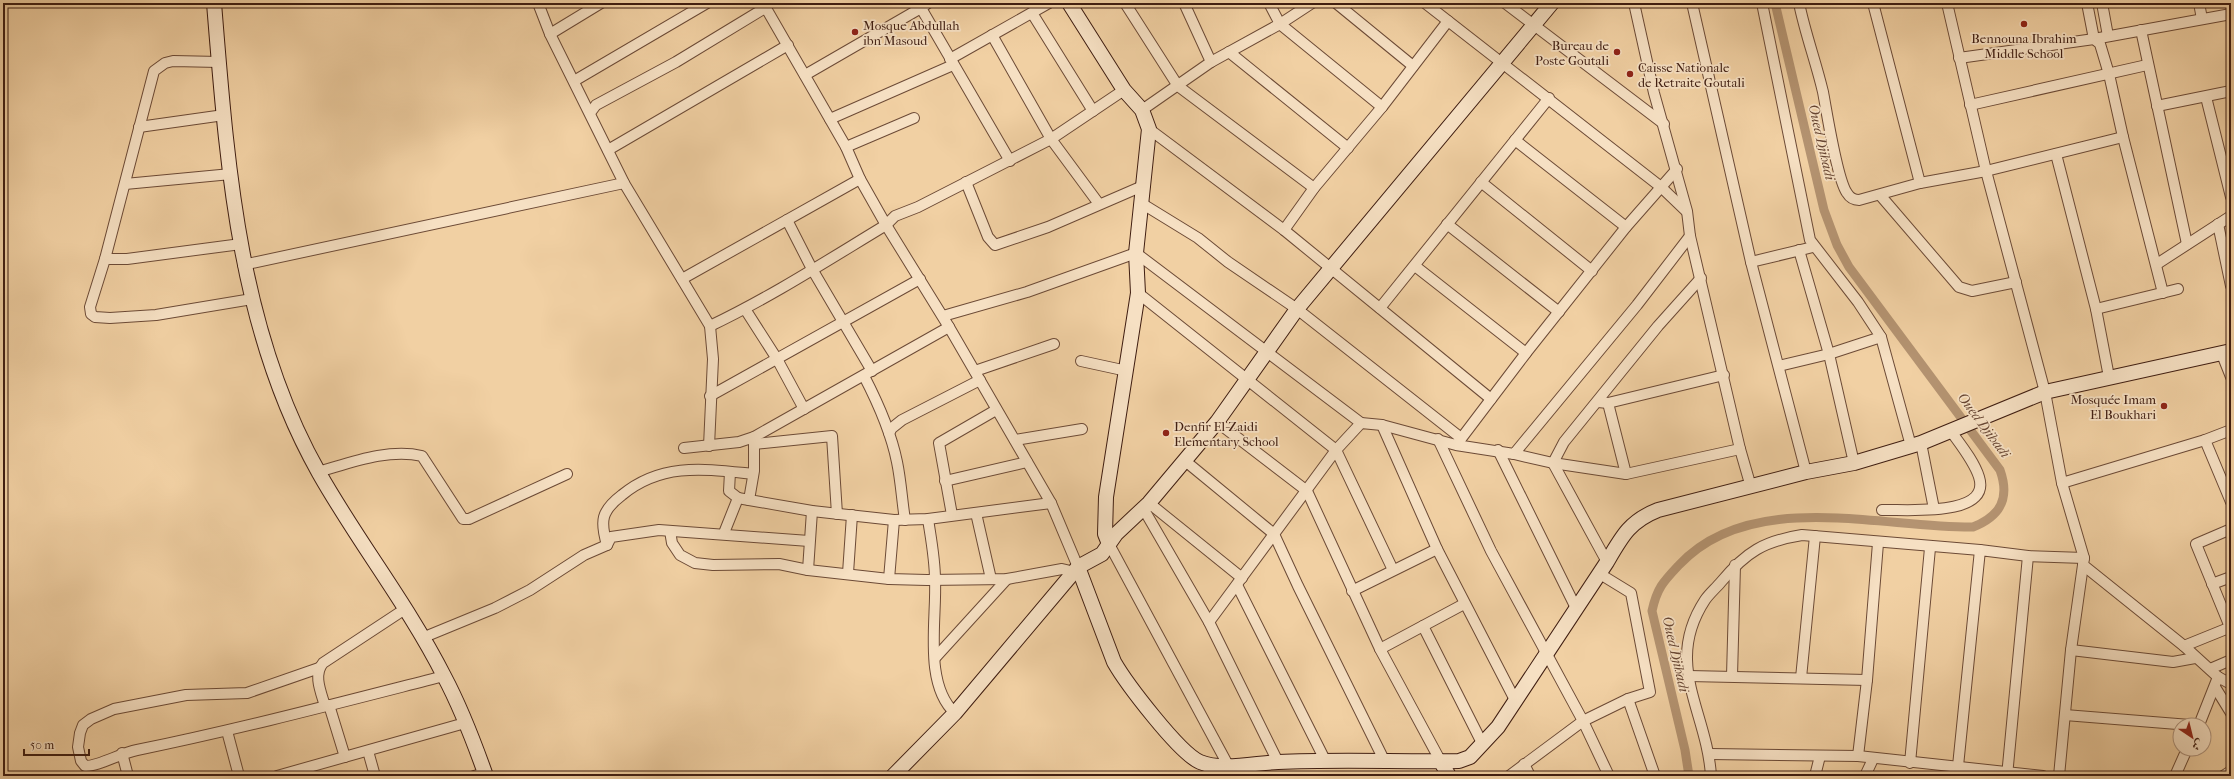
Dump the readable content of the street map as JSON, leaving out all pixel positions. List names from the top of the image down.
{
  "water": ["Oued Djihadi"],
  "places": [
    "Bennouna Ibrahim Middle School",
    "Mosque Abdullah ibn Masoud",
    "Bureau de Poste Goutali",
    "Caisse Nationale de Retraite Goutali",
    "Mosquée Imam El Boukhari",
    "Denfir El-Zaidi Elementary School"
  ],
  "scale_bar": "50 m",
  "north": "bottom right"
}
